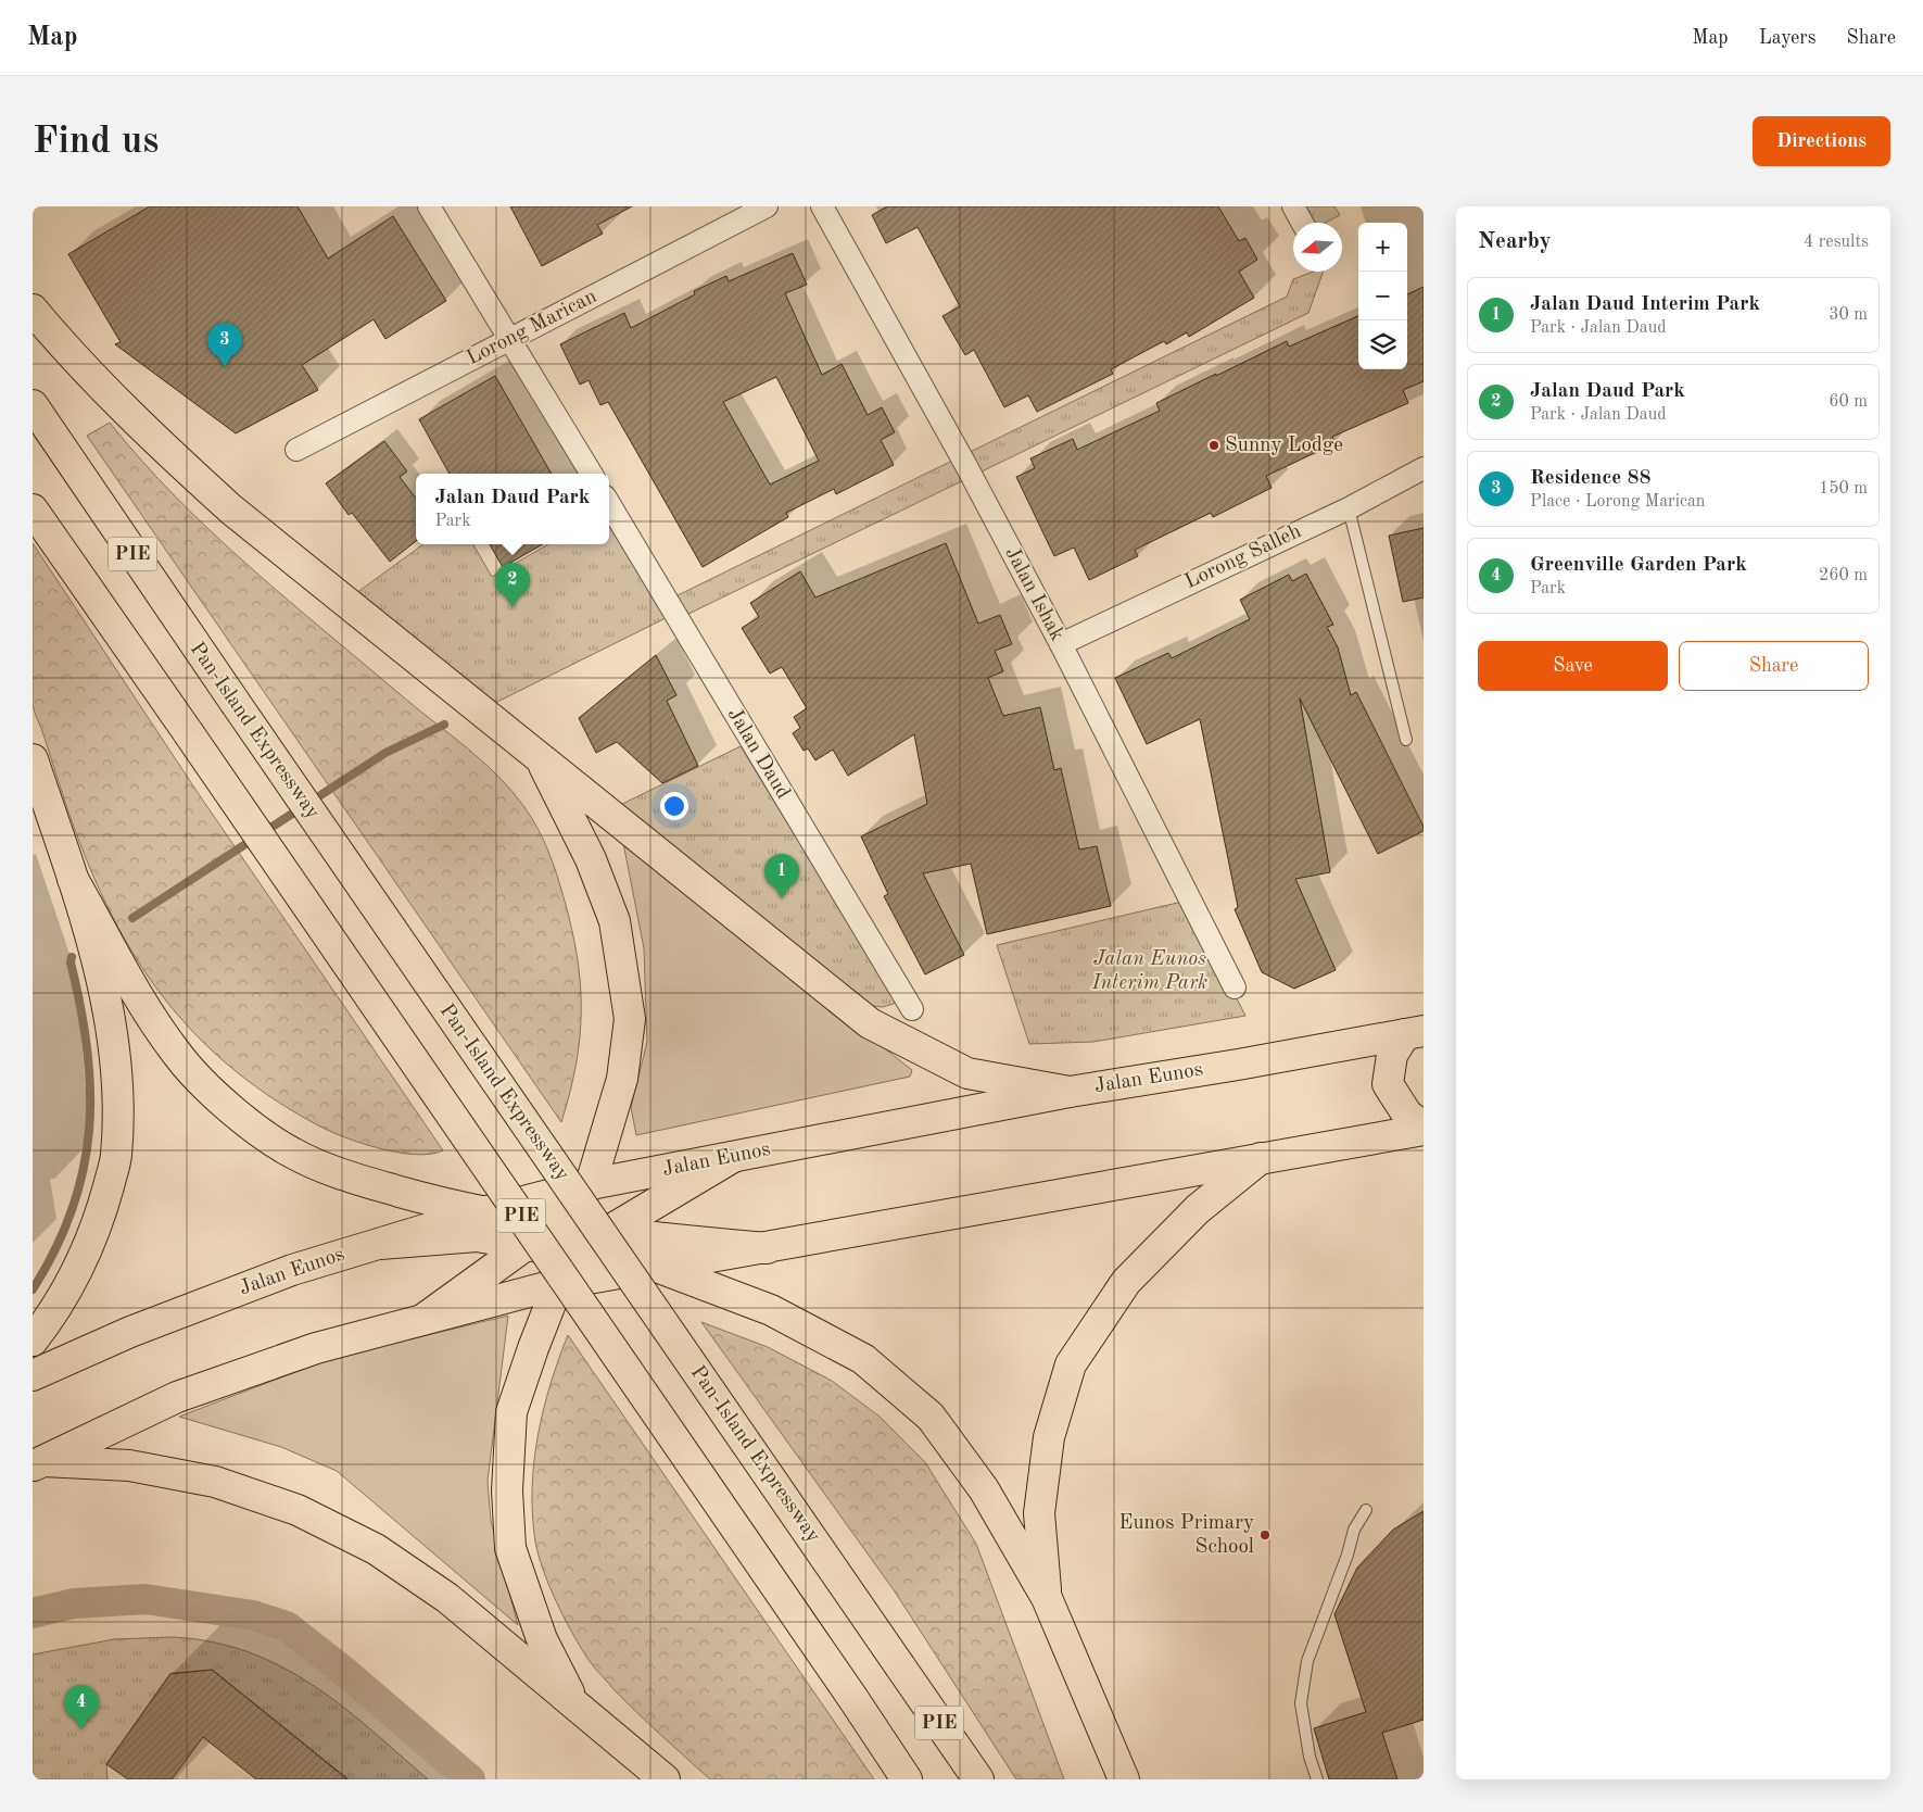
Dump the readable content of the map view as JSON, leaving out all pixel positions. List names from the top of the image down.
{
  "streets": {
    "highway": ["PIE", "Pan-Island Expressway", "Jalan Eunos"],
    "street": [
      "Lorong Marican",
      "Lorong Salleh",
      "Jalan Ishak",
      "Jalan Daud"
    ]
  },
  "crossings": [
    ["Lorong Salleh", "Jalan Ishak"]
  ],
  "parks": ["Jalan Eunos Interim Park"],
  "places": ["Sunny Lodge", "Eunos Primary School"],
  "north": "left",
  "page": {
    "header": "Map",
    "nav": ["Map", "Layers", "Share"],
    "buttons": [
      "Directions",
      ["Save", "Share"]
    ],
    "title": "Find us",
    "heading": ["Nearby", "4 results"],
    "map_buttons": ["+", "−"],
    "list": [
      {
        "mark": "1",
        "name": "Jalan Daud Interim Park",
        "note": "Park · Jalan Daud",
        "value": "30 m"
      },
      {
        "mark": "2",
        "name": "Jalan Daud Park",
        "note": "Park · Jalan Daud",
        "value": "60 m"
      },
      {
        "mark": "3",
        "name": "Residence 88",
        "note": "Place · Lorong Marican",
        "value": "150 m"
      },
      {
        "mark": "4",
        "name": "Greenville Garden Park",
        "note": "Park",
        "value": "260 m"
      }
    ],
    "pins": [
      "3",
      "2",
      "1",
      "4"
    ],
    "popup": ["Jalan Daud Park", "Park"]
  }
}
